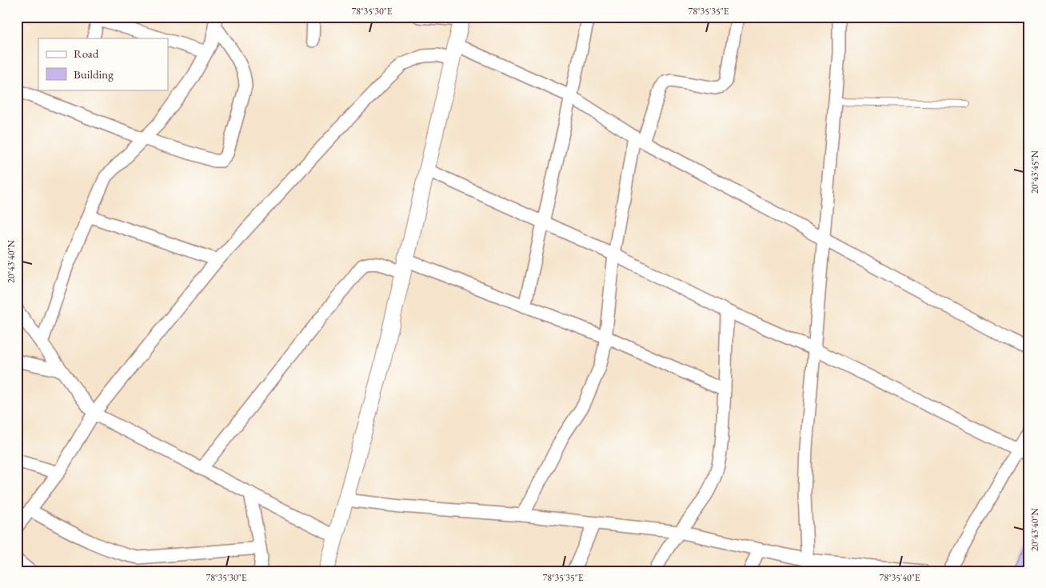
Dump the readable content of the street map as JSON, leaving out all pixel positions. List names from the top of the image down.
{
  "legend": ["Road", "Building"],
  "coordinates": [
    "78°35'30\"E",
    "78°35'35\"E",
    "20°43'45\"N",
    "20°43'40\"N",
    "78°35'40\"E"
  ]
}
